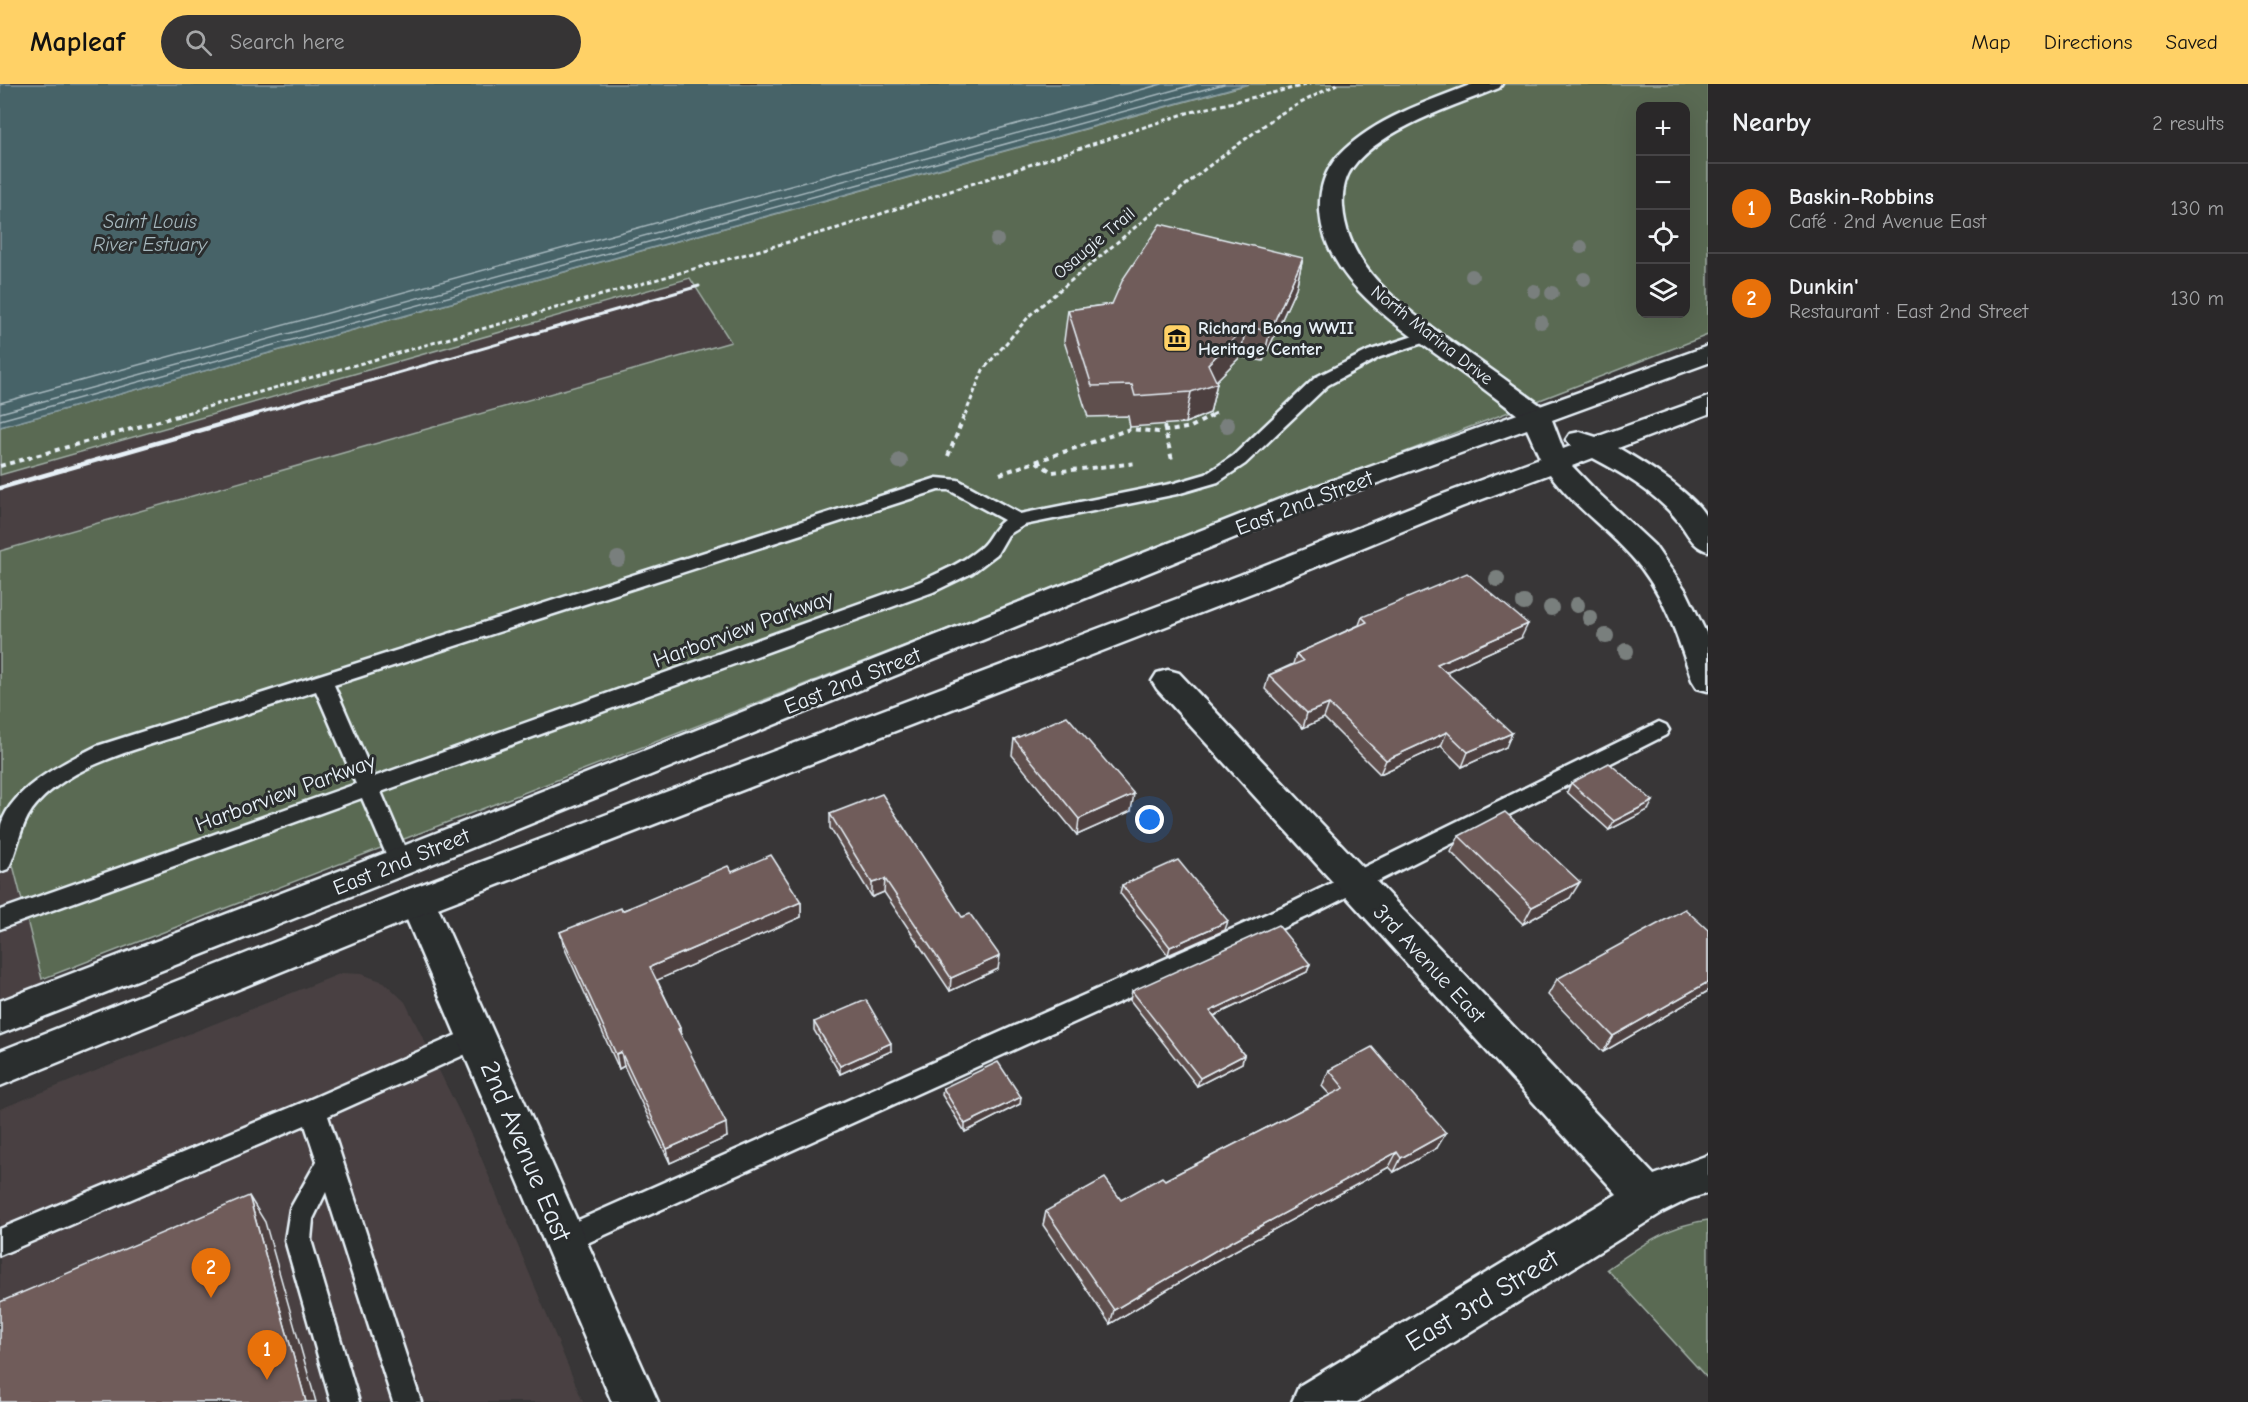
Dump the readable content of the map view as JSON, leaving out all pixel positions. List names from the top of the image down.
{
  "streets": {
    "main road": [
      "North Marina Drive",
      "East 2nd Street",
      "3rd Avenue East",
      "2nd Avenue East",
      "East 3rd Street"
    ],
    "lane": ["Harborview Parkway"],
    "path": ["Osaugie Trail"]
  },
  "crossings": [
    ["North Marina Drive", "East 2nd Street"],
    ["East 2nd Street", "2nd Avenue East"],
    ["3rd Avenue East", "East 3rd Street"]
  ],
  "water": ["Saint Louis River Estuary"],
  "places": {
    "museum": ["Richard Bong WWII Heritage Center"]
  },
  "page": {
    "header": "Mapleaf",
    "search": "Search here",
    "nav": ["Map", "Directions", "Saved"],
    "heading": ["Nearby", "2 results"],
    "map_buttons": ["+", "−"],
    "list": [
      {
        "mark": "1",
        "name": "Baskin-Robbins",
        "note": "Café · 2nd Avenue East",
        "value": "130 m"
      },
      {
        "mark": "2",
        "name": "Dunkin'",
        "note": "Restaurant · East 2nd Street",
        "value": "130 m"
      }
    ],
    "pins": ["2", "1"]
  }
}
